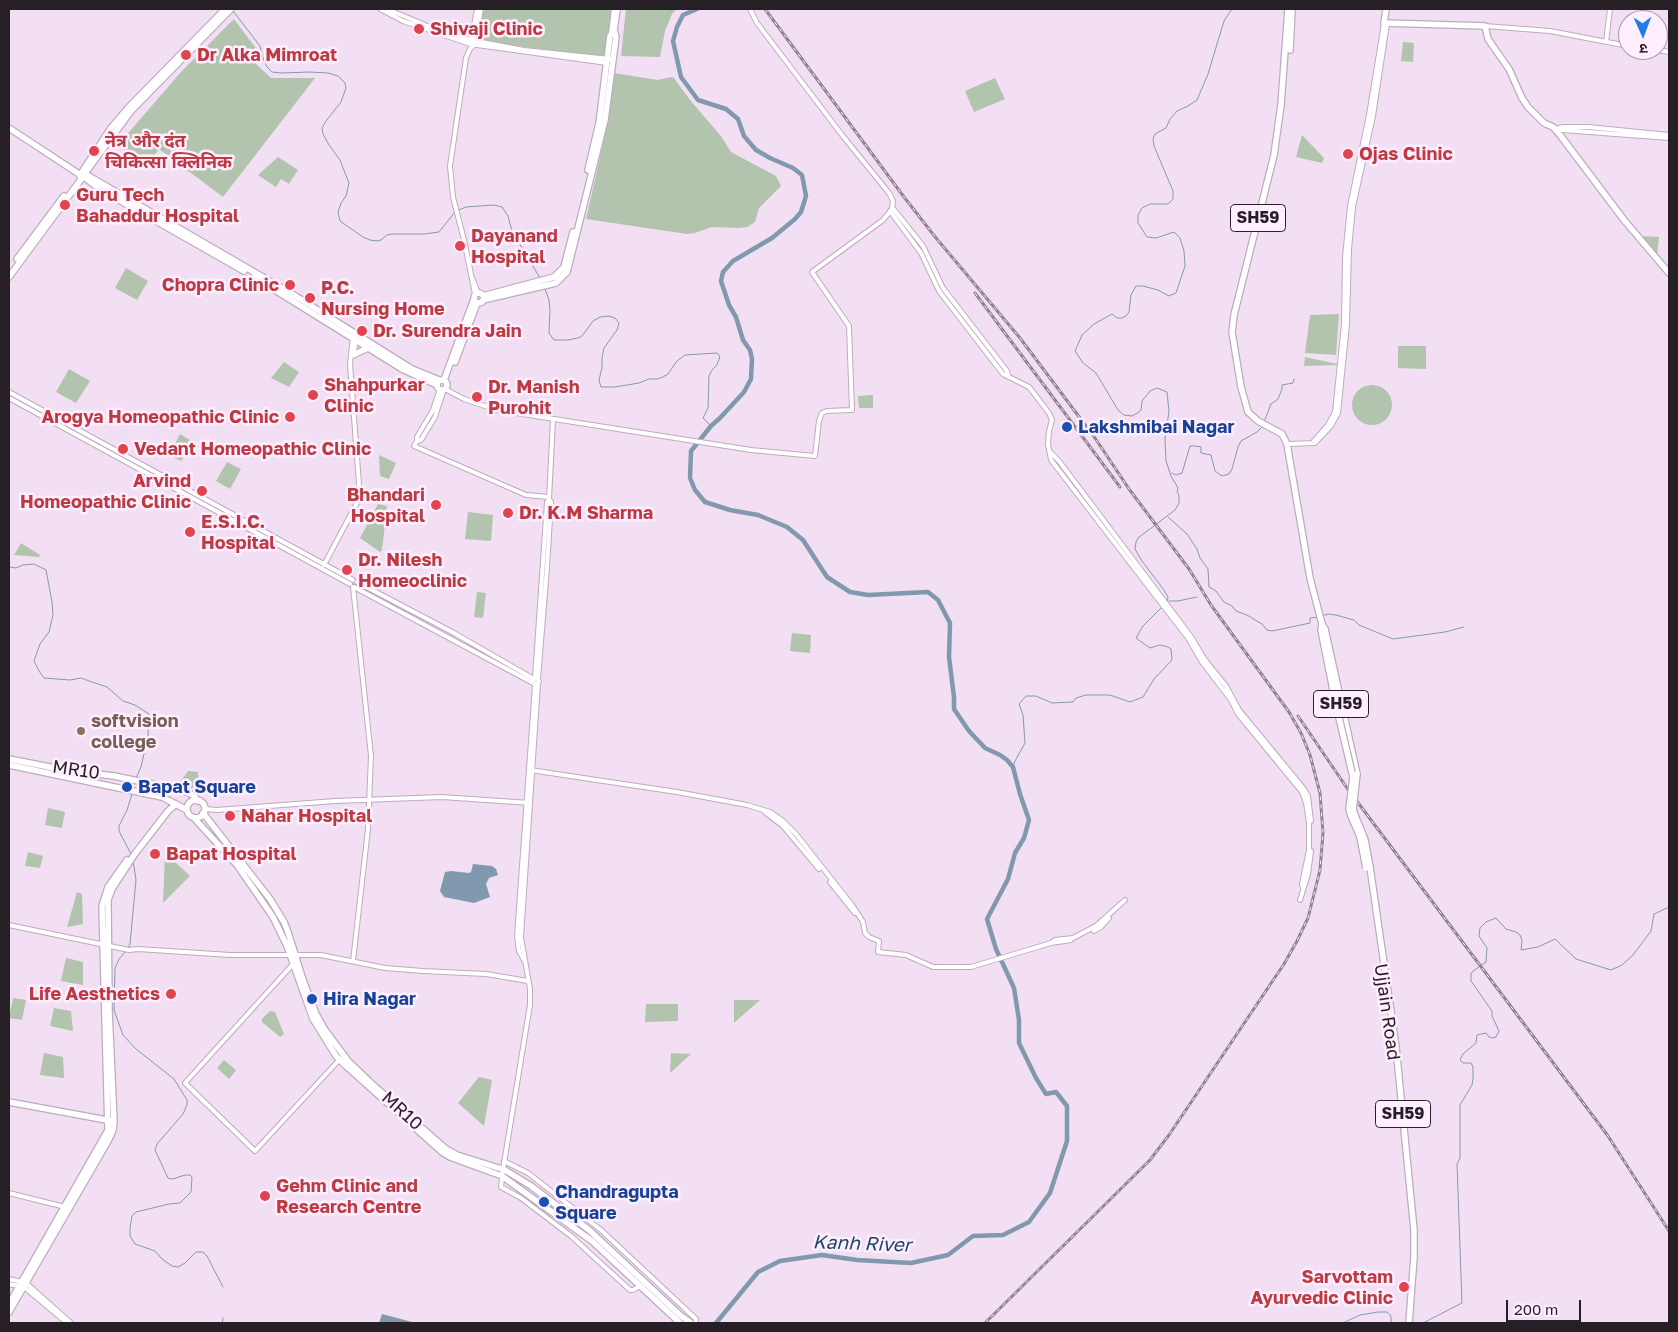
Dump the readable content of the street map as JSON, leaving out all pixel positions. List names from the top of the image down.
{
  "streets": {
    "main road": ["SH59", "MR10", "Ujjain Road"]
  },
  "crossings": [
    ["SH59", "Ujjain Road"]
  ],
  "water": ["Kanh River"],
  "places": [
    "Shivaji Clinic",
    "Dr Alka Mimroat",
    "नेत्र और दंत चिकित्सा क्लिनिक",
    "Ojas Clinic",
    "Guru Tech Bahaddur Hospital",
    "Dayanand Hospital",
    "Chopra Clinic",
    "P.C. Nursing Home",
    "Dr. Surendra Jain",
    "Shahpurkar Clinic",
    "Dr. Manish Purohit",
    "Arogya Homeopathic Clinic",
    "Lakshmibai Nagar",
    "Vedant Homeopathic Clinic",
    "Arvind Homeopathic Clinic",
    "Bhandari Hospital",
    "Dr. K.M Sharma",
    "E.S.I.C. Hospital",
    "Dr. Nilesh Homeoclinic",
    "softvision college",
    "Bapat Square",
    "Nahar Hospital",
    "Bapat Hospital",
    "Life Aesthetics",
    "Hira Nagar",
    "Gehm Clinic and Research Centre",
    "Chandragupta Square",
    "Sarvottam Ayurvedic Clinic"
  ],
  "scale_bar": "200 m",
  "north": "bottom"
}
